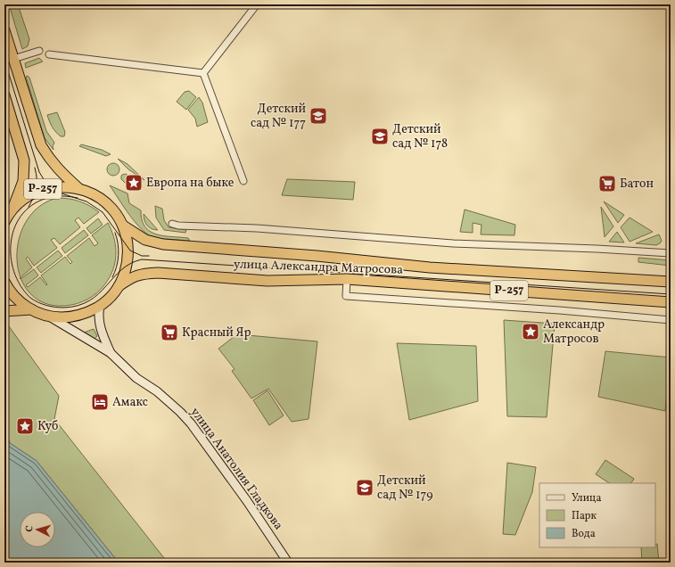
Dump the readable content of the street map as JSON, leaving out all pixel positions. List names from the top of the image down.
{
  "streets": {
    "highway": ["Р-257", "улица Александра Матросова"],
    "main road": ["улица Анатолия Гладкова"]
  },
  "crossings": [
    ["Р-257", "улица Александра Матросова"]
  ],
  "places": {
    "school or university": ["Детский сад № 177", "Детский сад № 178", "Детский сад № 179"],
    "place": ["Европа на быке", "Александр Матросов", "Куб"],
    "supermarket": ["Батон", "Красный Яр"],
    "hotel": ["Амакс"]
  },
  "legend": ["Улица", "Парк", "Вода"],
  "north": "left"
}
